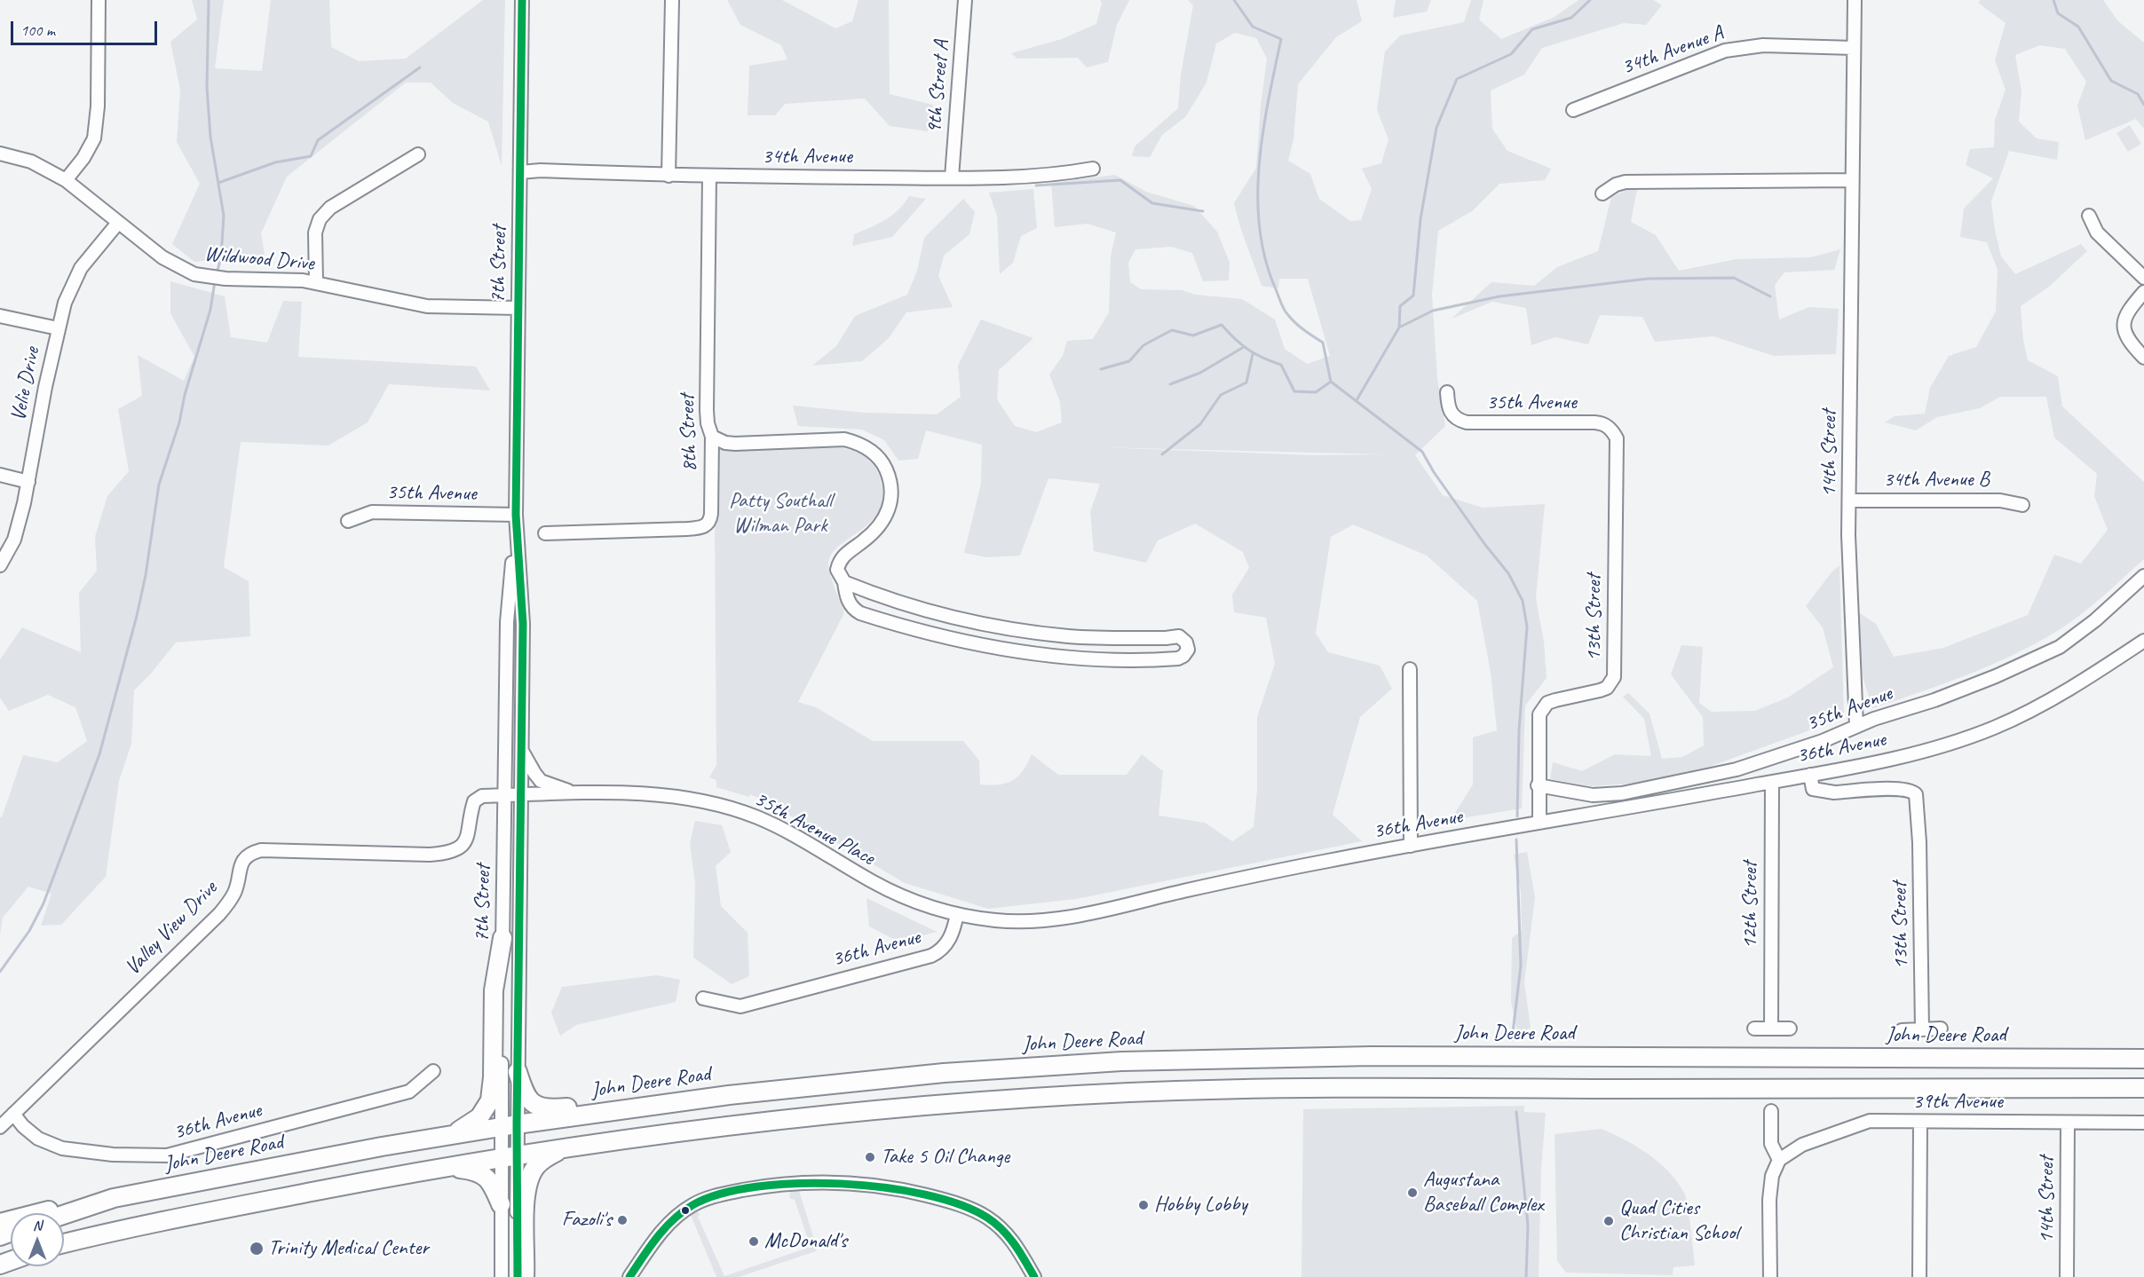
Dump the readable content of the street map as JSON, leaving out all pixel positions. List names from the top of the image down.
{
  "streets": {
    "highway": ["John Deere Road"],
    "street": [
      "34th Avenue A",
      "9th Street A",
      "34th Avenue",
      "Wildwood Drive",
      "7th Street",
      "Velie Drive",
      "35th Avenue",
      "8th Street",
      "14th Street",
      "34th Avenue B",
      "13th Street",
      "36th Avenue",
      "35th Avenue Place",
      "12th Street",
      "Valley View Drive",
      "39th Avenue"
    ]
  },
  "crossings": [
    ["34th Avenue A", "14th Street"],
    ["9th Street A", "34th Avenue"],
    ["34th Avenue", "7th Street"],
    ["34th Avenue", "8th Street"],
    ["Wildwood Drive", "7th Street"],
    ["Wildwood Drive", "Velie Drive"],
    ["7th Street", "35th Avenue"],
    ["7th Street", "35th Avenue Place"],
    ["7th Street", "Valley View Drive"],
    ["7th Street", "John Deere Road"],
    ["35th Avenue", "14th Street"],
    ["35th Avenue", "13th Street"],
    ["14th Street", "34th Avenue B"],
    ["14th Street", "39th Avenue"],
    ["13th Street", "36th Avenue"],
    ["36th Avenue", "35th Avenue Place"],
    ["36th Avenue", "12th Street"],
    ["36th Avenue", "Valley View Drive"],
    ["35th Avenue Place", "Valley View Drive"]
  ],
  "parks": ["Patty Southall Wilman Park"],
  "places": [
    "Take 5 Oil Change",
    "Augustana Baseball Complex",
    "Hobby Lobby",
    "Fazoli's",
    "Quad Cities Christian School",
    "McDonald's",
    "Trinity Medical Center"
  ],
  "scale_bar": "100 m",
  "north": "top"
}
